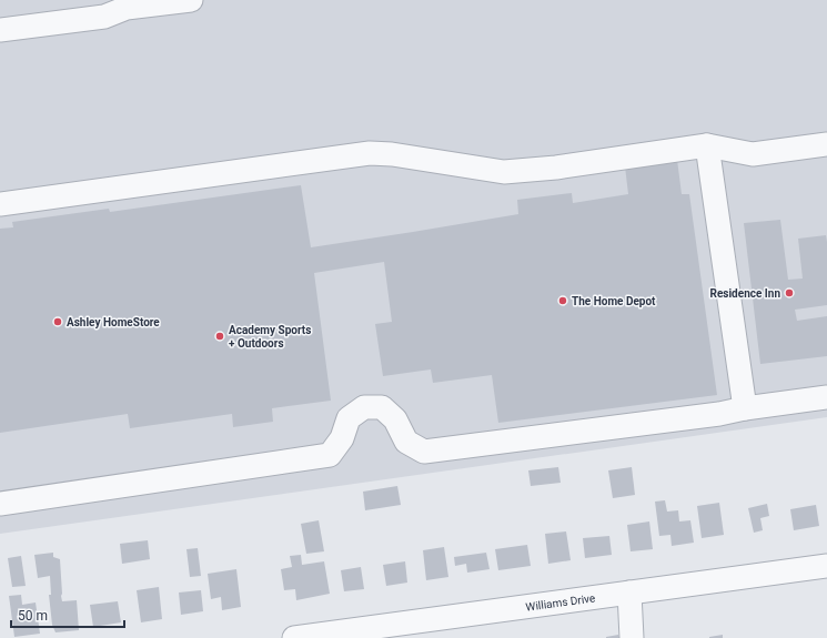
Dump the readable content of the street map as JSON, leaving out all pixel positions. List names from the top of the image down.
{
  "streets": {
    "street": ["Williams Drive"]
  },
  "places": [
    "Residence Inn",
    "The Home Depot",
    "Ashley HomeStore",
    "Academy Sports + Outdoors"
  ],
  "scale_bar": "50 m"
}
